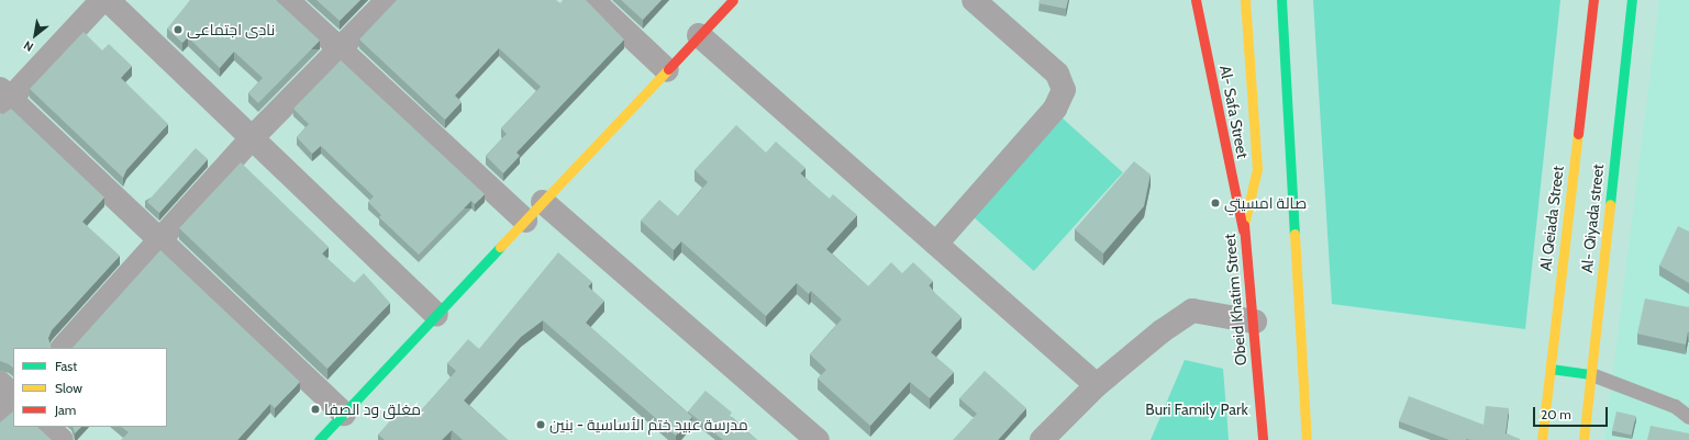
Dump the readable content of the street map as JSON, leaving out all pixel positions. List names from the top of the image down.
{
  "streets": {
    "main road": [
      "Al- Safa Street",
      "Al Qeiada Street",
      "Al- Qiyada street",
      "Obeid Khatim Street"
    ]
  },
  "crossings": [
    ["Al- Safa Street", "Obeid Khatim Street"]
  ],
  "parks": ["Buri Family Park"],
  "places": [
    "نادى اجتماعى",
    "صالة امسيتي",
    "مغلق ود الصفا",
    "مدرسة عبيد ختم الأساسية - بنين"
  ],
  "legend": ["Fast", "Slow", "Jam"],
  "scale_bar": "20 m",
  "north": "bottom left"
}
